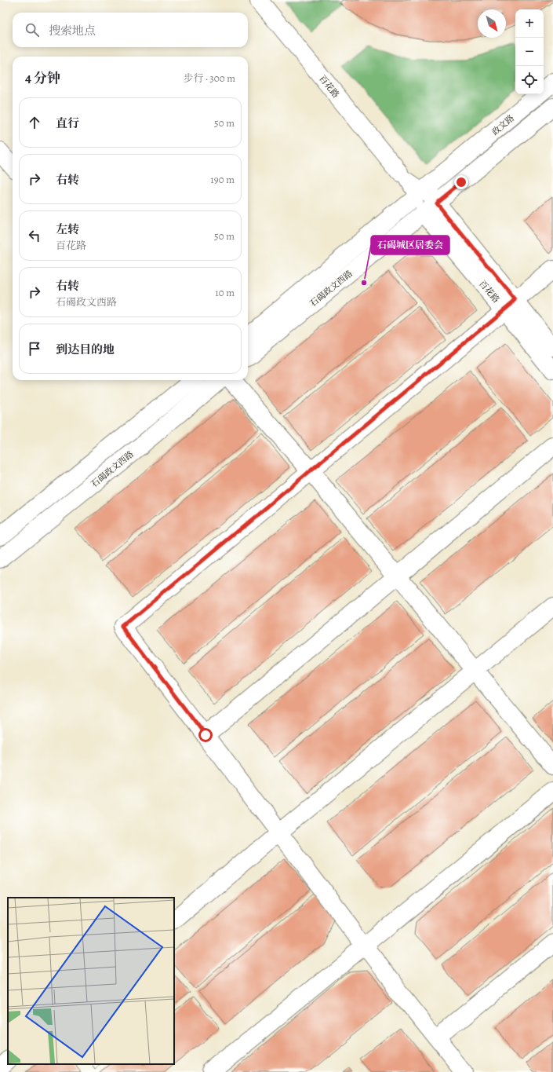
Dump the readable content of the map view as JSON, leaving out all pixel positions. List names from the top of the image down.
{
  "streets": {
    "street": ["百花路", "政文路", "石碣政文西路"]
  },
  "crossings": [
    ["百花路", "石碣政文西路"],
    ["政文路", "石碣政文西路"]
  ],
  "places": ["石碣城区居委会"],
  "north": "bottom right",
  "page": {
    "map_buttons": ["+", "−"],
    "search": "搜索地点",
    "heading": ["4 分钟", "步行 · 300 m"],
    "list": [
      ["直行", "50 m"],
      ["右转", "190 m"],
      ["左转", "百花路", "50 m"],
      ["右转", "石碣政文西路", "10 m"],
      "到达目的地"
    ]
  }
}
